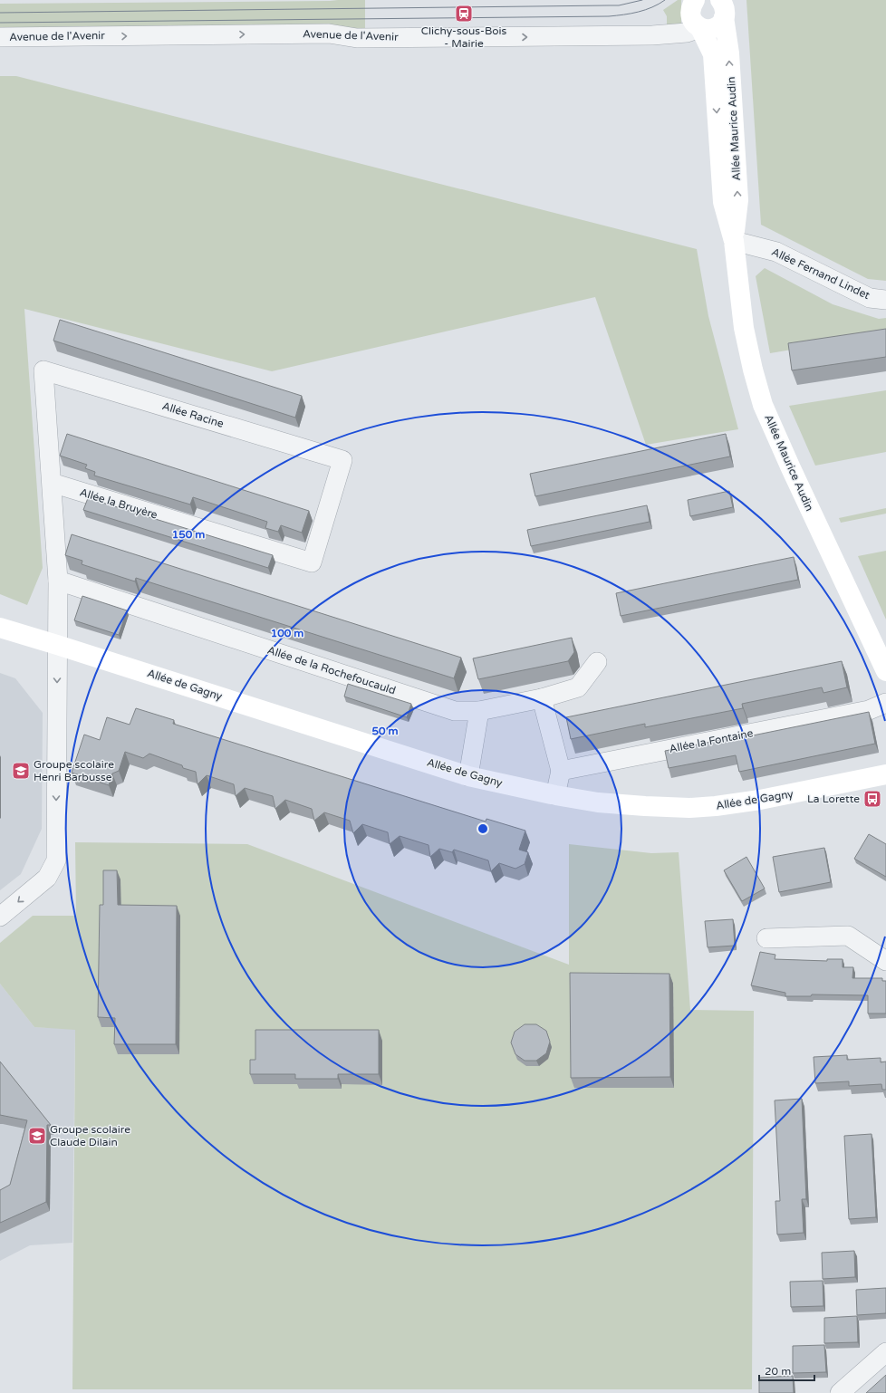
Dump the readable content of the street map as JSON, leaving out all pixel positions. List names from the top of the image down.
{
  "streets": {
    "main road": ["Allée Maurice Audin", "Allée de Gagny"],
    "street": [
      "Avenue de l'Avenir",
      "Allée Fernand Lindet",
      "Allée Racine",
      "Allée la Bruyère",
      "Allée de la Rochefoucauld",
      "Allée la Fontaine"
    ]
  },
  "crossings": [
    ["Avenue de l'Avenir", "Allée Maurice Audin"],
    ["Allée Maurice Audin", "Allée Fernand Lindet"],
    ["Allée Racine", "Allée la Bruyère"]
  ],
  "one_way": ["Avenue de l'Avenir"],
  "places": {
    "station": ["Clichy-sous-Bois - Mairie"],
    "school or university": ["Groupe scolaire Henri Barbusse", "Groupe scolaire Claude Dilain"],
    "bus stop": ["La Lorette"]
  },
  "scale_bar": "20 m",
  "rings": ["150 m", "100 m", "50 m"]
}
